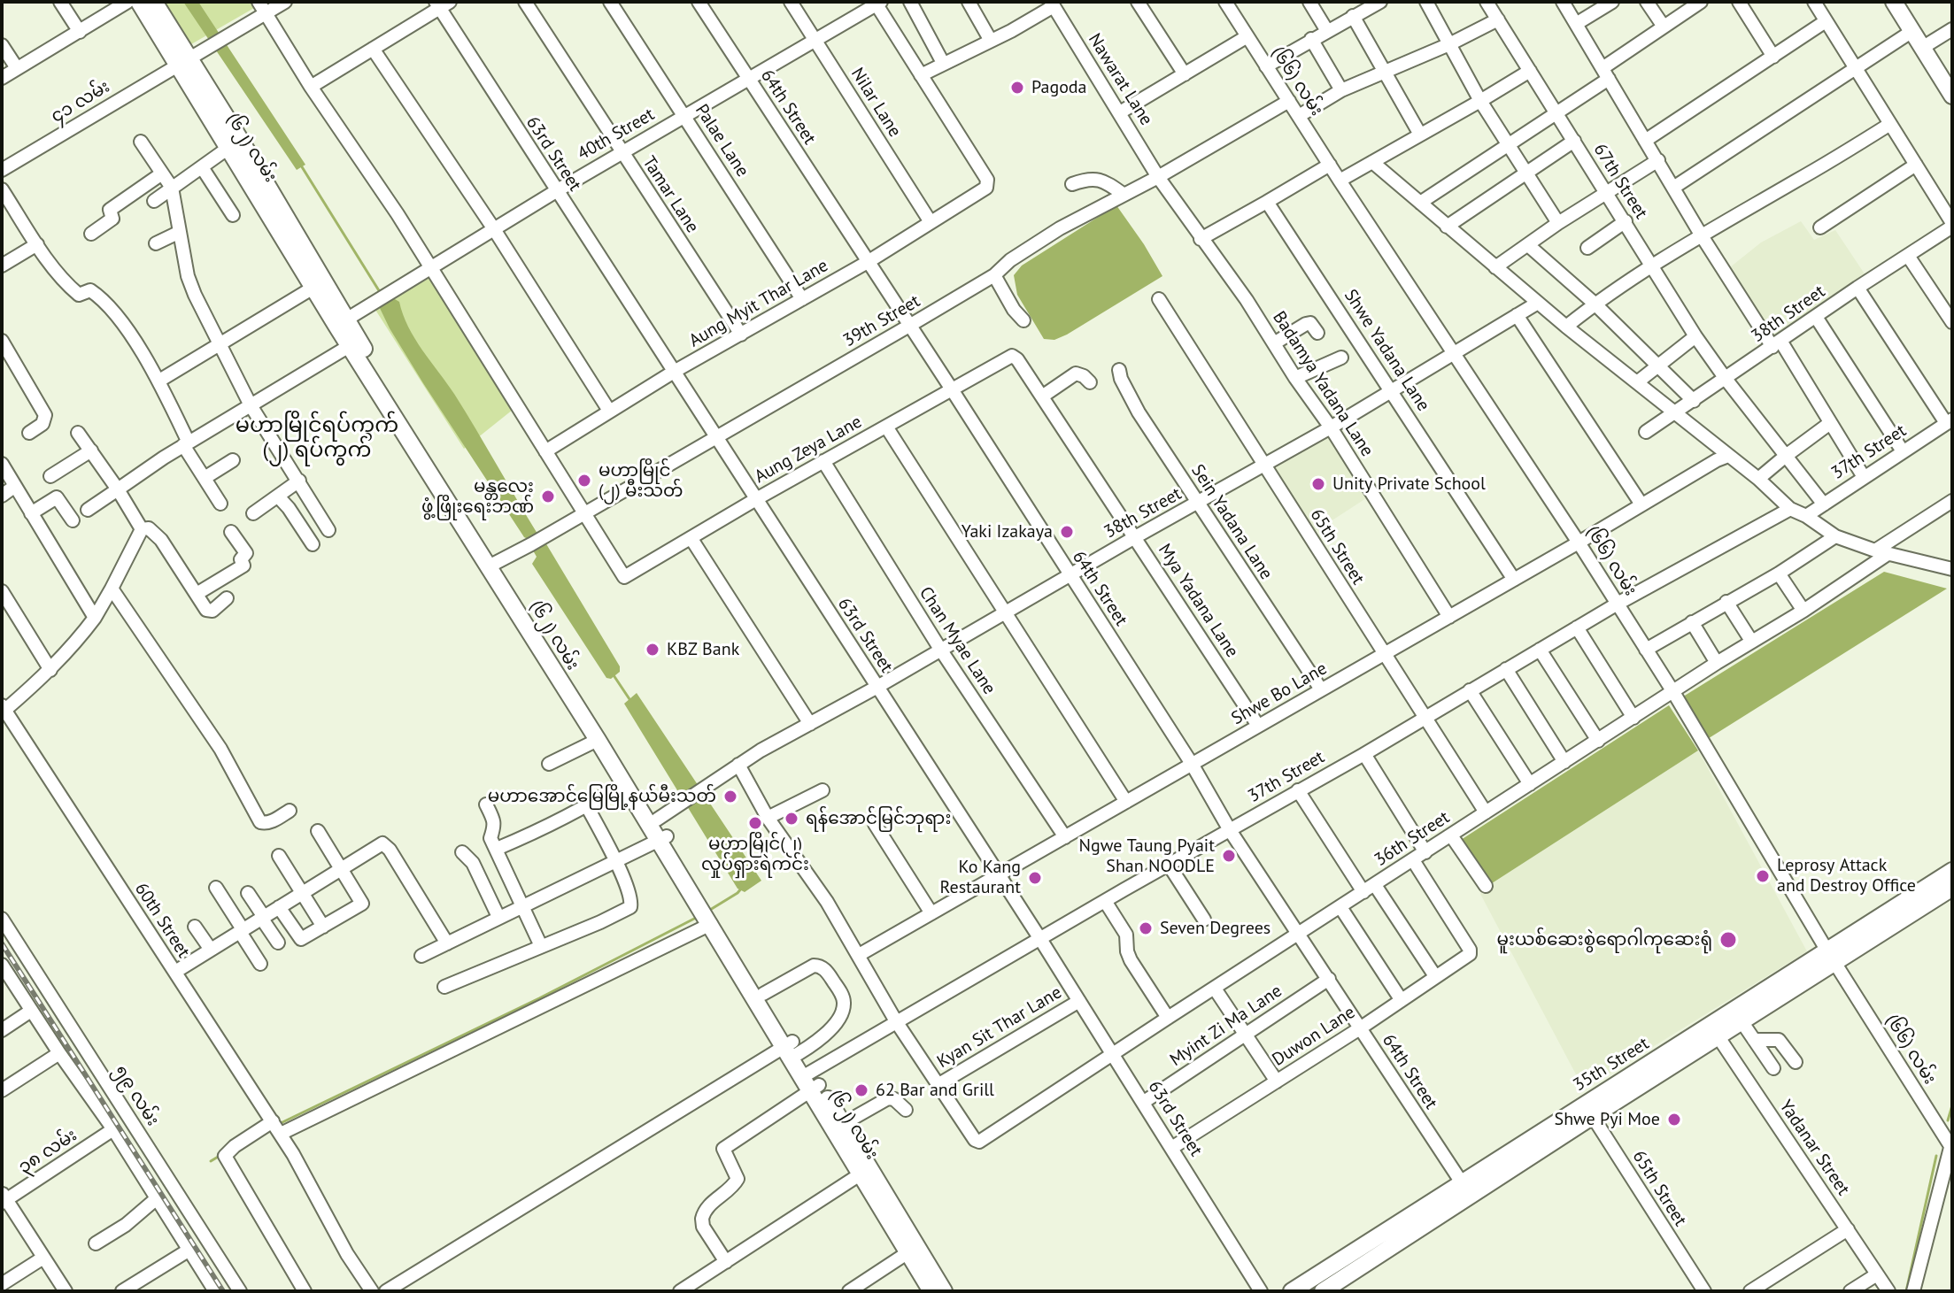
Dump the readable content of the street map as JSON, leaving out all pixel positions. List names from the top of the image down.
{
  "streets": {
    "main road": ["(၆၂) လမ်း", "35th Street"],
    "street": [
      "Nawarat Lane",
      "(၆၆) လမ်း",
      "၄၁ လမ်း",
      "Nilar Lane",
      "64th Street",
      "40th Street",
      "Palae Lane",
      "63rd Street",
      "67th Street",
      "Tamar Lane",
      "Aung Myit Thar Lane",
      "38th Street",
      "39th Street",
      "Shwe Yadana Lane",
      "Badamya Yadana Lane",
      "Aung Zeya Lane",
      "37th Street",
      "Sein Yadana Lane",
      "65th Street",
      "Mya Yadana Lane",
      "Chan Myae Lane",
      "Shwe Bo Lane",
      "36th Street",
      "60th Street",
      "Myint Zi Ma Lane",
      "Kyan Sit Thar Lane",
      "Duwon Lane",
      "၅၉ လမ်း",
      "Yadanar Street",
      "၃၈ လမ်း"
    ]
  },
  "crossings": [
    ["Nawarat Lane", "39th Street"],
    ["Nawarat Lane", "Badamya Yadana Lane"],
    ["(၆၆) လမ်း", "38th Street"],
    ["(၆၆) လမ်း", "39th Street"],
    ["(၆၆) လမ်း", "37th Street"],
    ["(၆၆) လမ်း", "Shwe Bo Lane"],
    ["(၆၆) လမ်း", "36th Street"],
    ["(၆၆) လမ်း", "35th Street"],
    ["၄၁ လမ်း", "(၆၂) လမ်း"],
    ["Nilar Lane", "40th Street"],
    ["Nilar Lane", "Aung Myit Thar Lane"],
    ["64th Street", "40th Street"],
    ["64th Street", "Aung Myit Thar Lane"],
    ["64th Street", "38th Street"],
    ["64th Street", "39th Street"],
    ["64th Street", "Aung Zeya Lane"],
    ["64th Street", "37th Street"],
    ["64th Street", "Shwe Bo Lane"],
    ["64th Street", "36th Street"],
    ["64th Street", "Myint Zi Ma Lane"],
    ["64th Street", "Duwon Lane"],
    ["64th Street", "35th Street"],
    ["40th Street", "Palae Lane"],
    ["40th Street", "(၆၂) လမ်း"],
    ["40th Street", "63rd Street"],
    ["40th Street", "Tamar Lane"],
    ["Palae Lane", "Aung Myit Thar Lane"],
    ["(၆၂) လမ်း", "38th Street"],
    ["(၆၂) လမ်း", "39th Street"],
    ["(၆၂) လမ်း", "37th Street"],
    ["63rd Street", "Aung Myit Thar Lane"],
    ["63rd Street", "38th Street"],
    ["63rd Street", "39th Street"],
    ["63rd Street", "Aung Zeya Lane"],
    ["63rd Street", "37th Street"],
    ["63rd Street", "Shwe Bo Lane"],
    ["63rd Street", "36th Street"],
    ["63rd Street", "Myint Zi Ma Lane"],
    ["63rd Street", "Kyan Sit Thar Lane"],
    ["63rd Street", "Duwon Lane"],
    ["67th Street", "38th Street"],
    ["67th Street", "37th Street"],
    ["Tamar Lane", "Aung Myit Thar Lane"],
    ["38th Street", "Shwe Yadana Lane"],
    ["38th Street", "Badamya Yadana Lane"],
    ["38th Street", "Sein Yadana Lane"],
    ["38th Street", "65th Street"],
    ["38th Street", "Mya Yadana Lane"],
    ["38th Street", "Chan Myae Lane"],
    ["39th Street", "Badamya Yadana Lane"],
    ["39th Street", "Aung Zeya Lane"],
    ["Shwe Yadana Lane", "Shwe Bo Lane"],
    ["Badamya Yadana Lane", "Shwe Bo Lane"],
    ["Aung Zeya Lane", "Mya Yadana Lane"],
    ["Aung Zeya Lane", "Chan Myae Lane"],
    ["37th Street", "65th Street"],
    ["Sein Yadana Lane", "Shwe Bo Lane"],
    ["65th Street", "Shwe Bo Lane"],
    ["65th Street", "36th Street"],
    ["65th Street", "35th Street"],
    ["Mya Yadana Lane", "Shwe Bo Lane"],
    ["Chan Myae Lane", "Shwe Bo Lane"],
    ["36th Street", "Kyan Sit Thar Lane"],
    ["36th Street", "Duwon Lane"],
    ["35th Street", "Yadanar Street"]
  ],
  "districts": ["မဟာမြိုင်ရပ်ကွက် (၂) ရပ်ကွက်"],
  "places": [
    "Pagoda",
    "မဟာမြိုင် (၂) မီးသတ်",
    "Unity Private School",
    "မန္တလေး ဖွံ့ဖြိုးရေးဘဏ်",
    "Yaki Izakaya",
    "KBZ Bank",
    "မဟာအောင်မြေမြို့နယ်မီးသတ်",
    "ရန်အောင်မြင်ဘုရား",
    "မဟာမြိုင်(၂) လှုပ်ရှားရဲကင်း",
    "Ngwe Taung Pyait Shan NOODLE",
    "Leprosy Attack and Destroy Office",
    "Ko Kang Restaurant",
    "Seven Degrees",
    "မူးယစ်ဆေးစွဲရောဂါကုဆေးရုံ",
    "62 Bar and Grill",
    "Shwe Pyi Moe"
  ]
}
